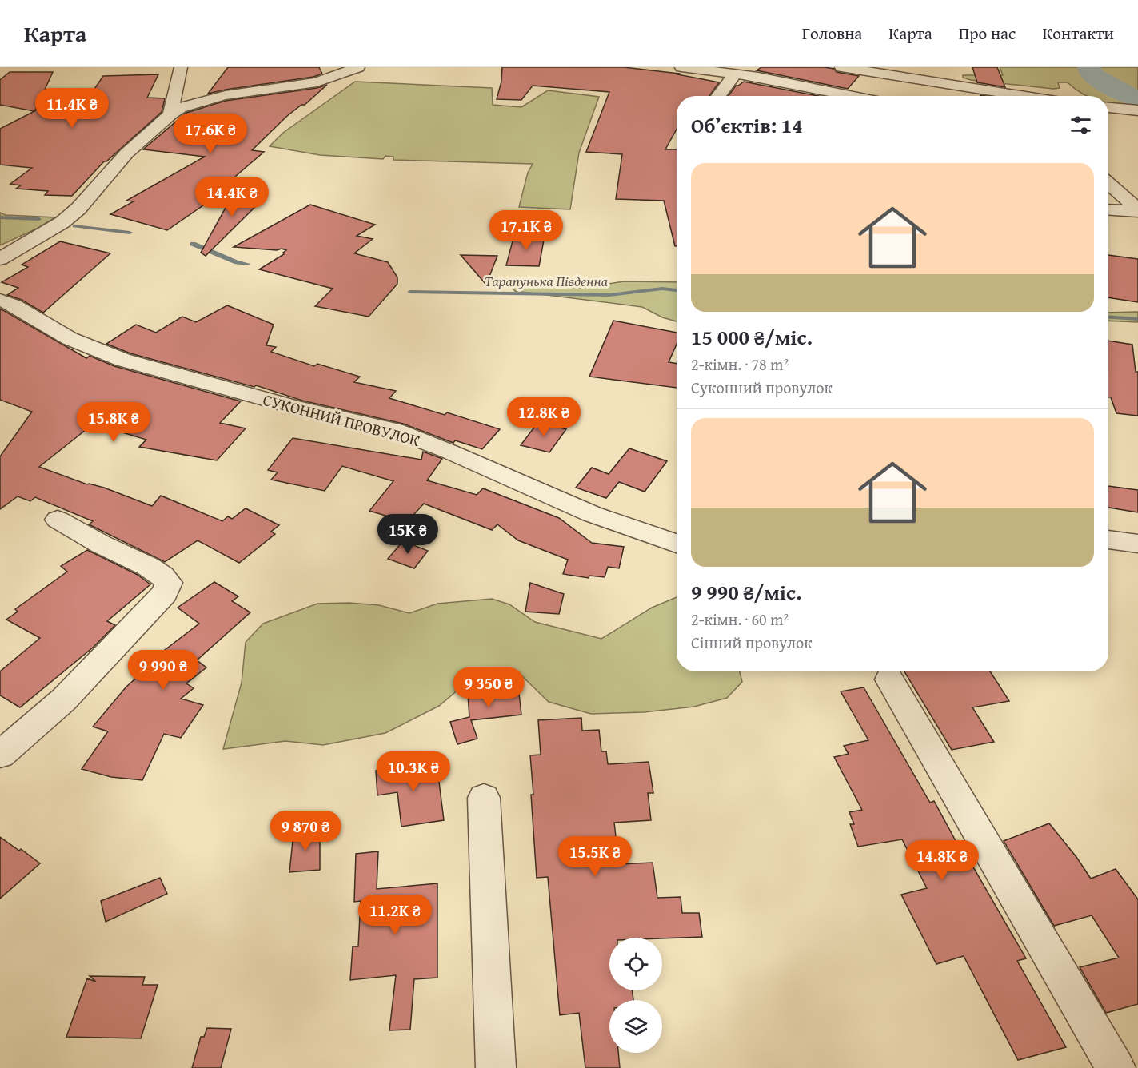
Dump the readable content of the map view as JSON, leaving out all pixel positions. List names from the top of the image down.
{
  "streets": {
    "street": ["СУКОННИЙ ПРОВУЛОК"]
  },
  "water": ["Тарапунька Південна"],
  "page": {
    "header": "Карта",
    "nav": [
      "Головна",
      "Карта",
      "Про нас",
      "Контакти"
    ],
    "price": [
      "11.4K ₴",
      "17.6K ₴",
      "14.4K ₴",
      "17.1K ₴",
      "12.8K ₴",
      "15.8K ₴",
      "15K ₴",
      "9 990 ₴",
      "9 350 ₴",
      "10.3K ₴",
      "9 870 ₴",
      "15.5K ₴",
      "14.8K ₴",
      "11.2K ₴"
    ],
    "heading": "Об’єктів: 14",
    "list": [
      {
        "name": "15 000 ₴/міс.",
        "note": "2-кімн. · 78 m² · Суконний провулок"
      },
      {
        "name": "9 990 ₴/міс.",
        "note": "2-кімн. · 60 m² · Сінний провулок"
      }
    ]
  }
}
